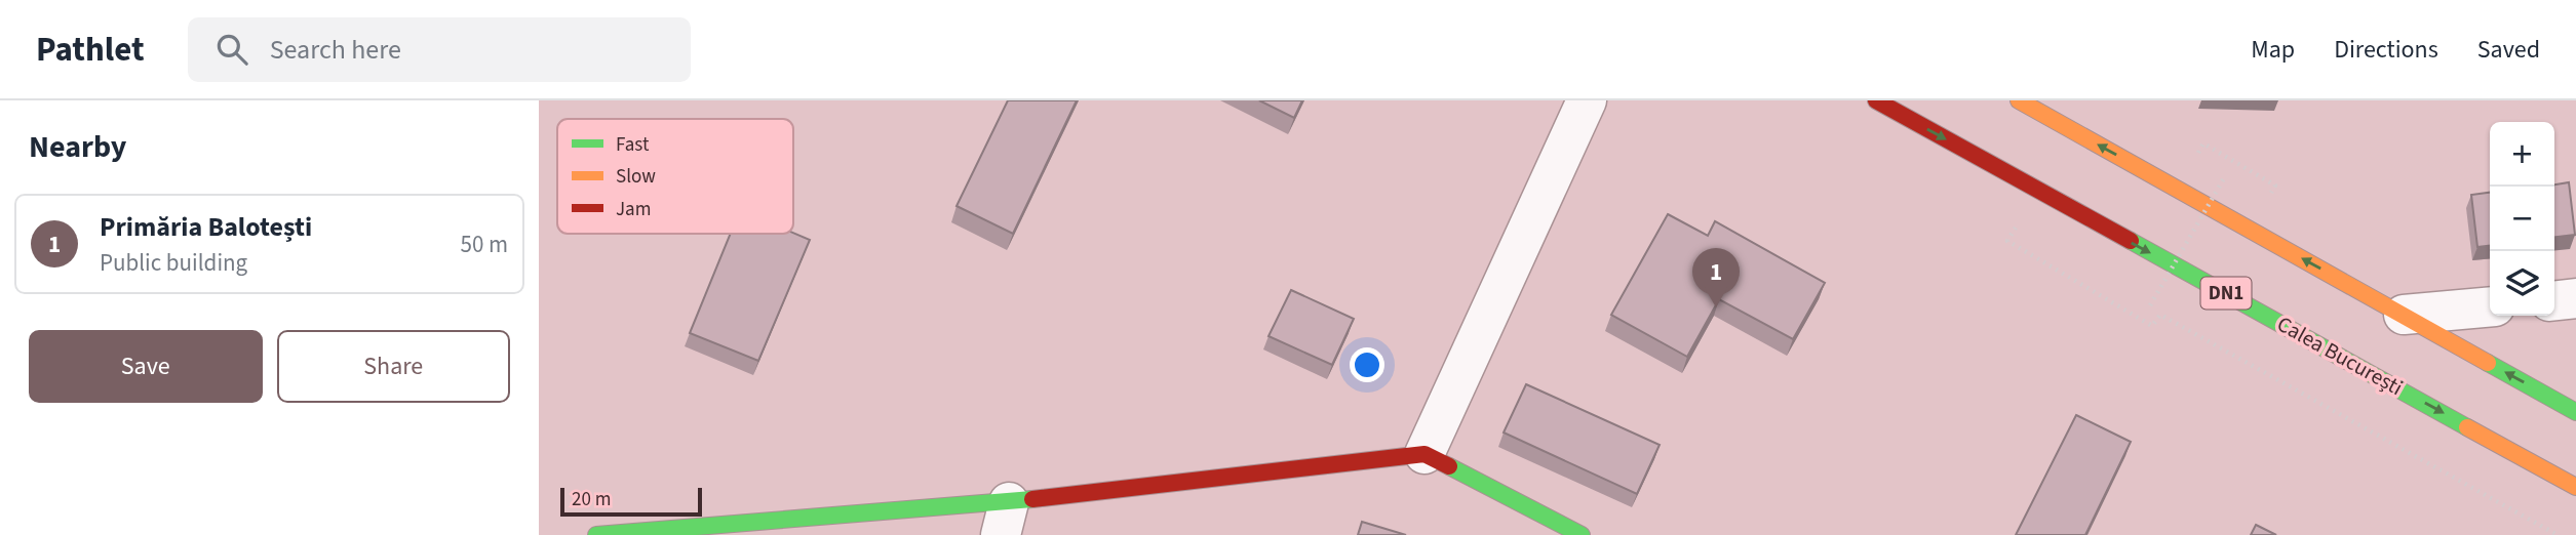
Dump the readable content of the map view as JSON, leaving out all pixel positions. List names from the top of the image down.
{
  "streets": {
    "main road": ["DN1", "Calea București"]
  },
  "legend": ["Fast", "Slow", "Jam"],
  "scale_bar": "20 m",
  "page": {
    "header": "Pathlet",
    "search": "Search here",
    "nav": ["Map", "Directions", "Saved"],
    "heading": "Nearby",
    "map_buttons": ["+", "−"],
    "list": [
      {
        "mark": "1",
        "name": "Primăria Balotești",
        "note": "Public building",
        "value": "50 m"
      }
    ],
    "pins": "1",
    "buttons": ["Save", "Share"],
    "scale": "20 m"
  }
}
